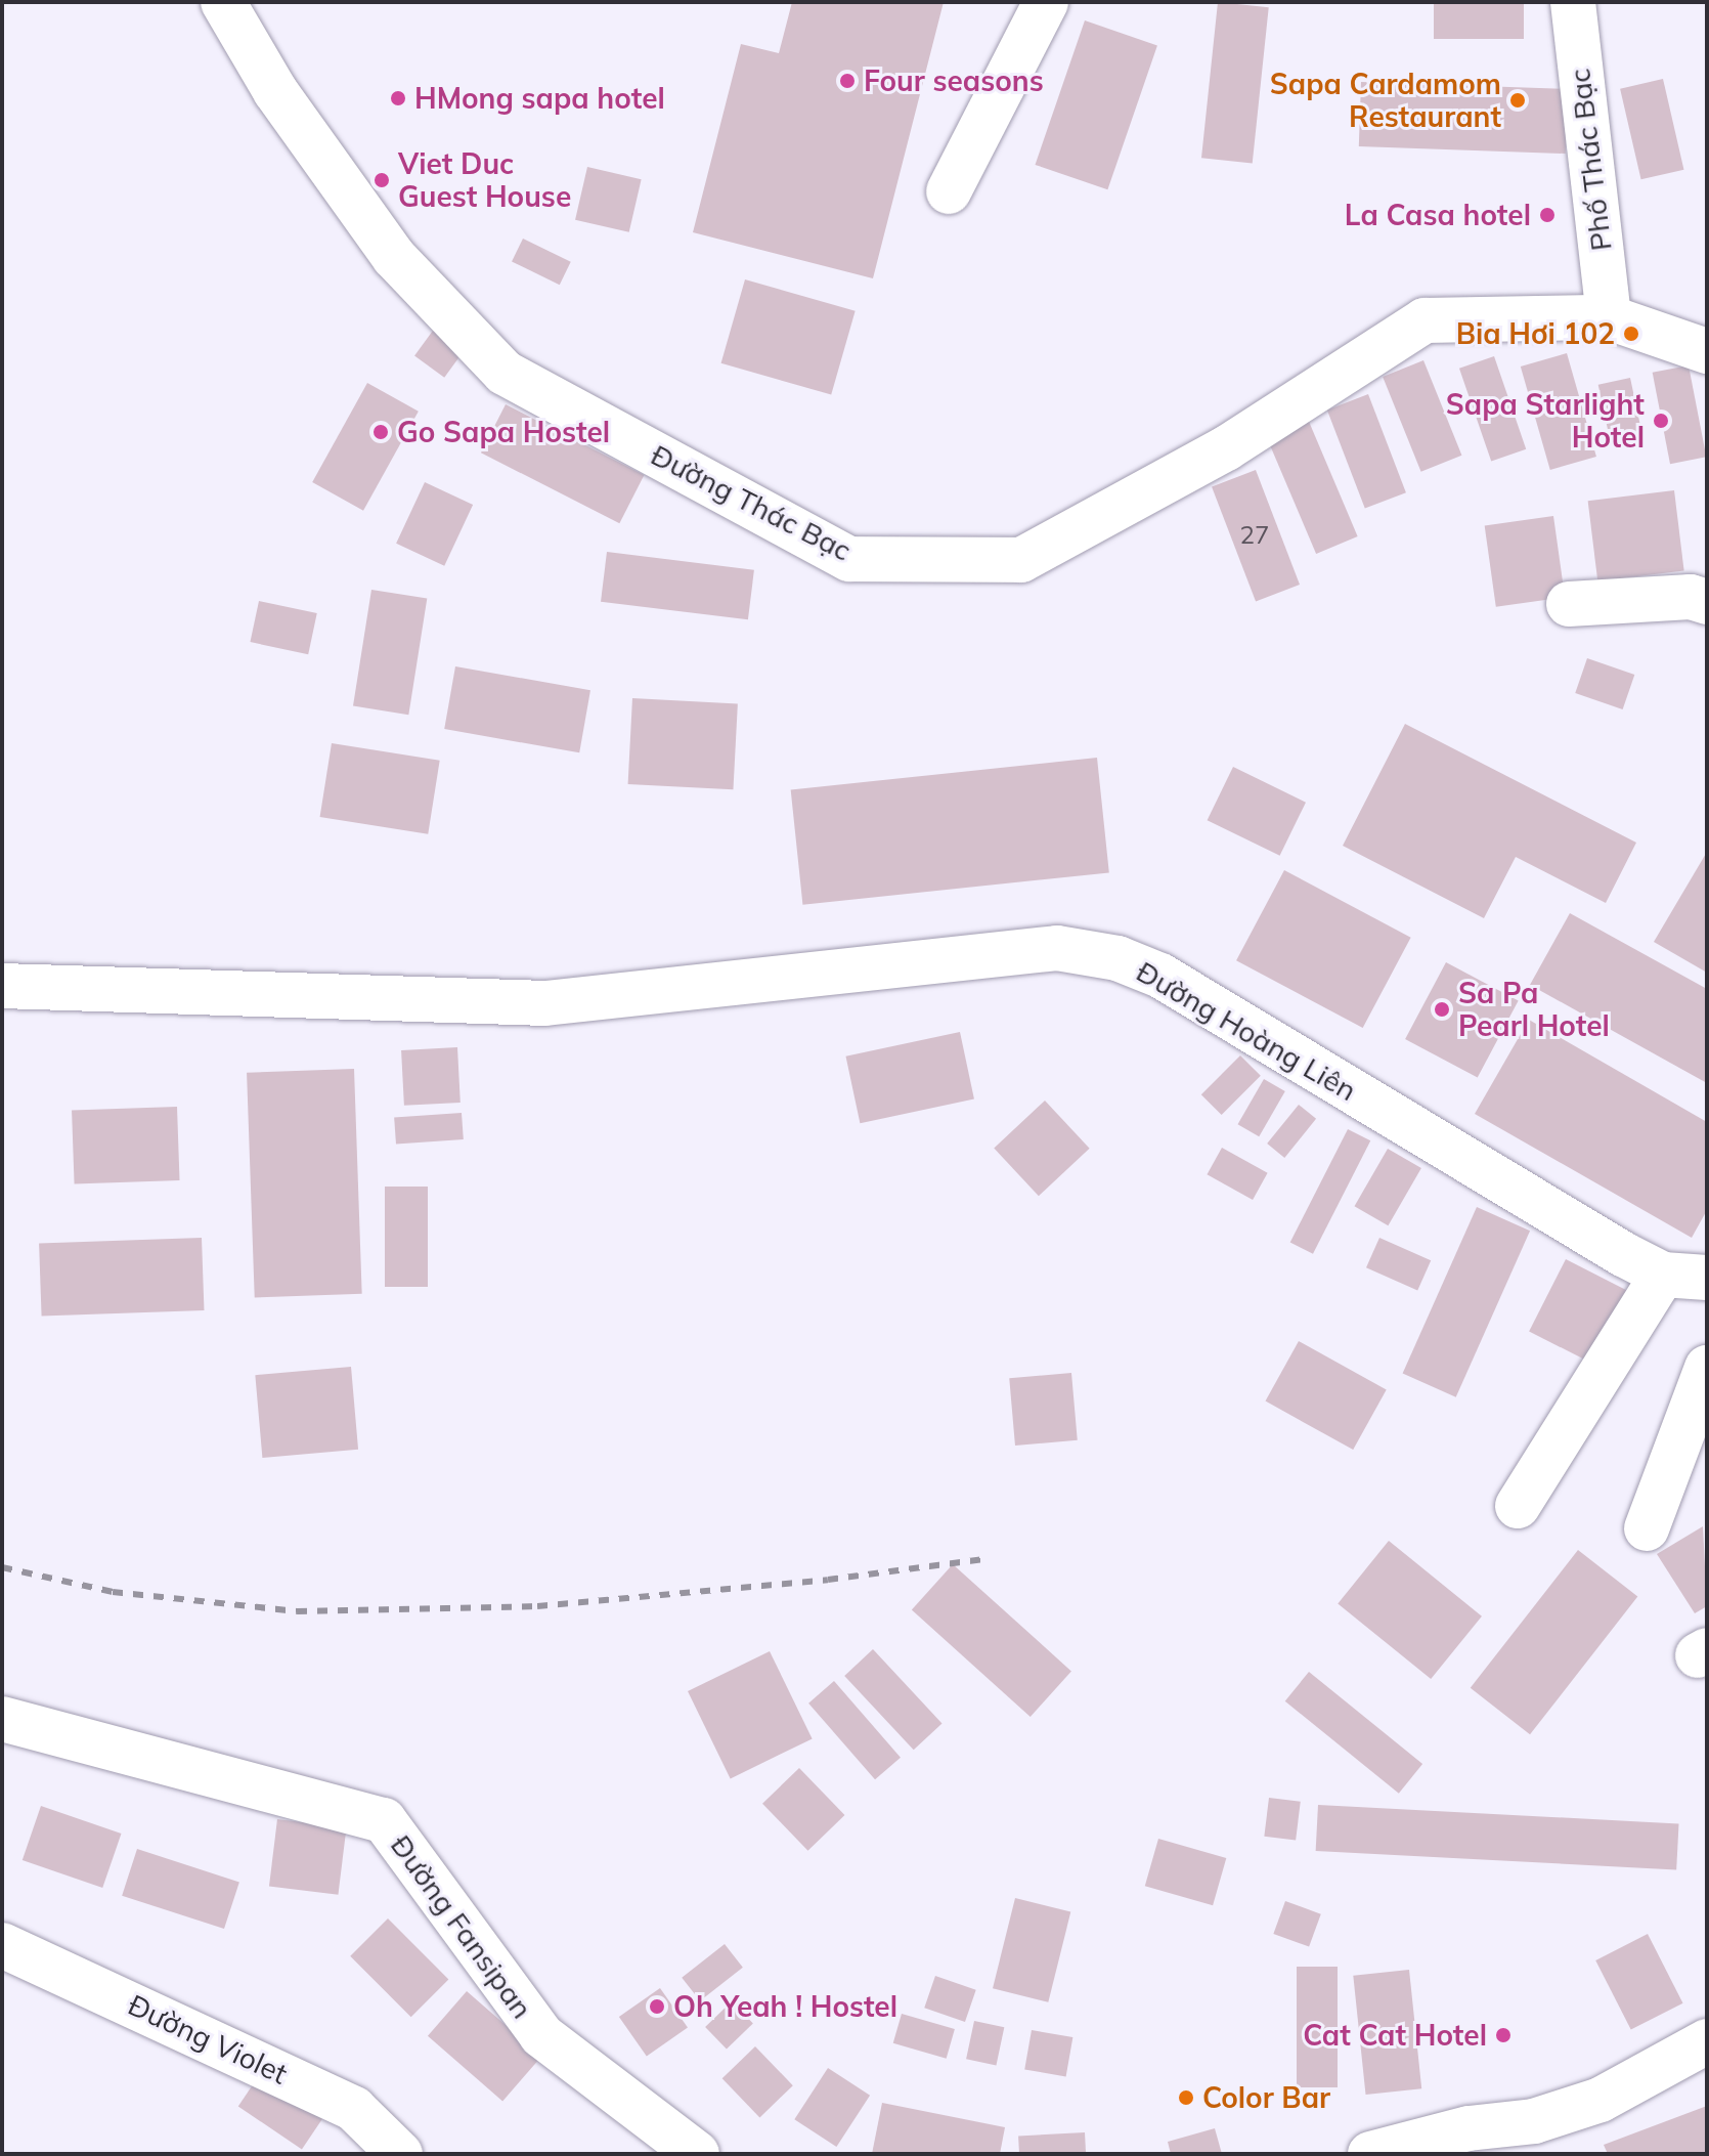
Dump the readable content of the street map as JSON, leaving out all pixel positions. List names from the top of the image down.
{
  "streets": {
    "street": [
      "Phố Thác Bạc",
      "Đường Thác Bạc",
      "Đường Hoàng Liên",
      "Đường Fansipan",
      "Đường Violet"
    ]
  },
  "crossings": [
    ["Phố Thác Bạc", "Đường Thác Bạc"]
  ],
  "places": [
    "Four seasons",
    "HMong sapa hotel",
    "Sapa Cardamom Restaurant",
    "Viet Duc Guest House",
    "La Casa hotel",
    "Bia Hơi 102",
    "Sapa Starlight Hotel",
    "Go Sapa Hostel",
    "Sa Pa Pearl Hotel",
    "Oh Yeah ! Hostel",
    "Cat Cat Hotel",
    "Color Bar"
  ],
  "house_numbers": ["27"]
}
